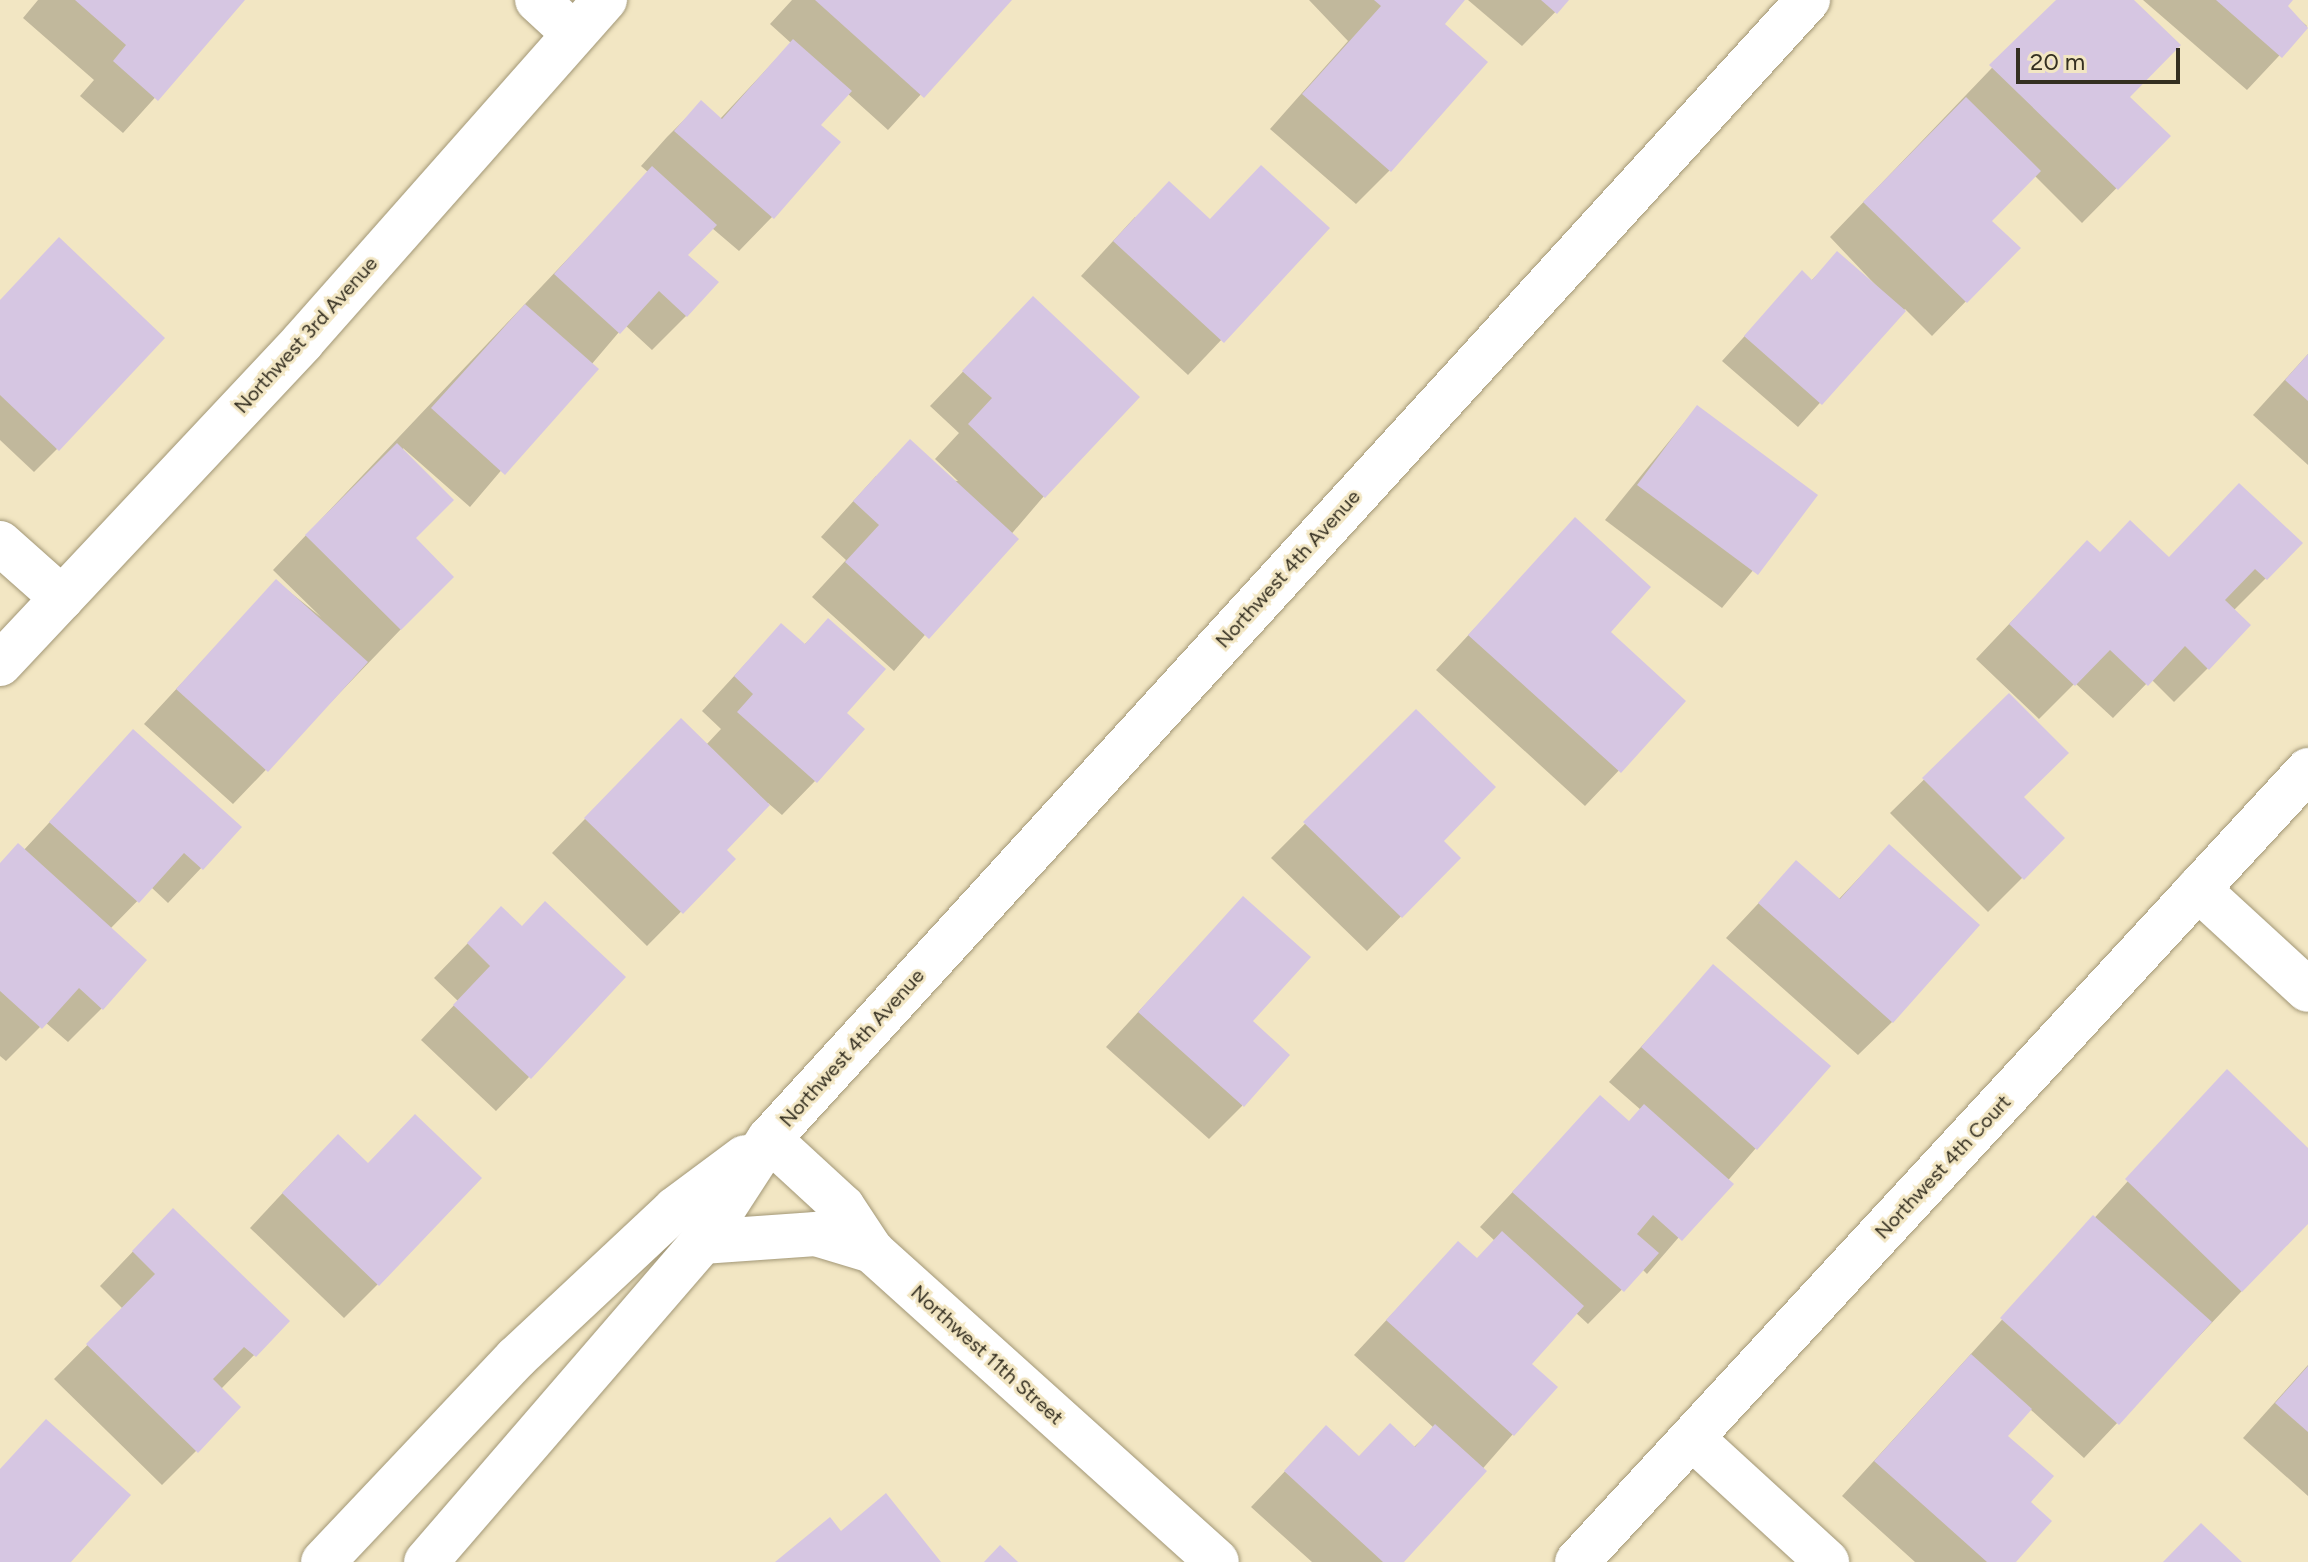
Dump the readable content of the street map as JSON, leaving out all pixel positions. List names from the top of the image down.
{
  "streets": {
    "street": [
      "Northwest 3rd Avenue",
      "Northwest 4th Avenue",
      "Northwest 4th Court",
      "Northwest 11th Street"
    ]
  },
  "crossings": [
    ["Northwest 4th Avenue", "Northwest 11th Street"]
  ],
  "scale_bar": "20 m"
}
